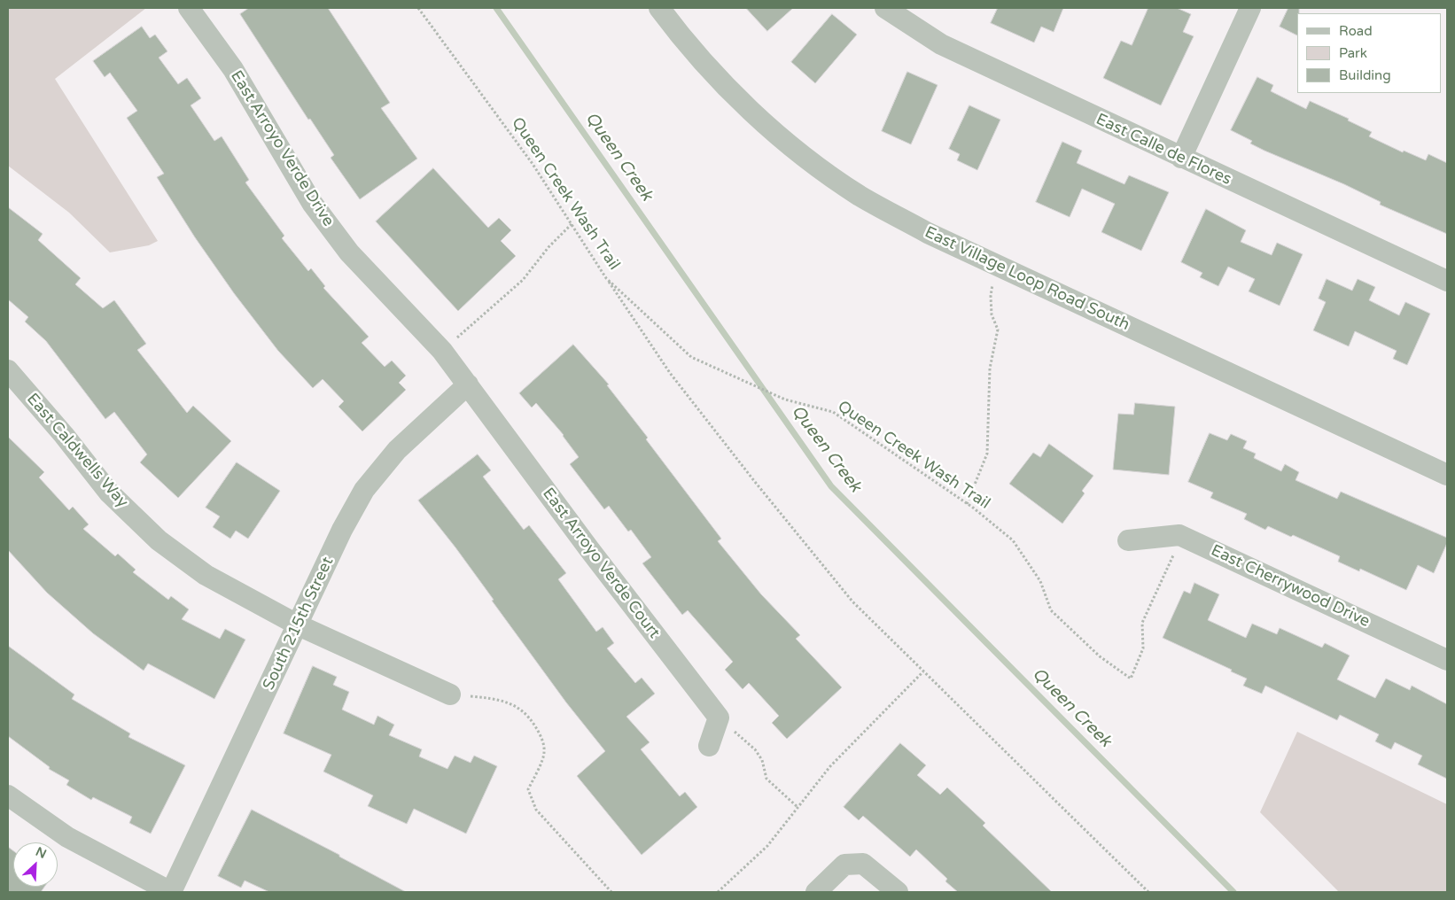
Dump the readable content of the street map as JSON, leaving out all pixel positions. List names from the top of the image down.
{
  "streets": {
    "street": [
      "East Arroyo Verde Drive",
      "East Calle de Flores",
      "East Village Loop Road South",
      "East Caldwells Way",
      "East Arroyo Verde Court",
      "East Cherrywood Drive",
      "South 215th Street"
    ],
    "path": ["Queen Creek Wash Trail"]
  },
  "crossings": [
    ["East Arroyo Verde Drive", "East Arroyo Verde Court"],
    ["East Arroyo Verde Drive", "South 215th Street"],
    ["Queen Creek Wash Trail", "East Cherrywood Drive"],
    ["East Caldwells Way", "South 215th Street"],
    ["East Arroyo Verde Court", "South 215th Street"]
  ],
  "water": ["Queen Creek"],
  "legend": ["Road", "Park", "Building"],
  "north": "top right"
}
